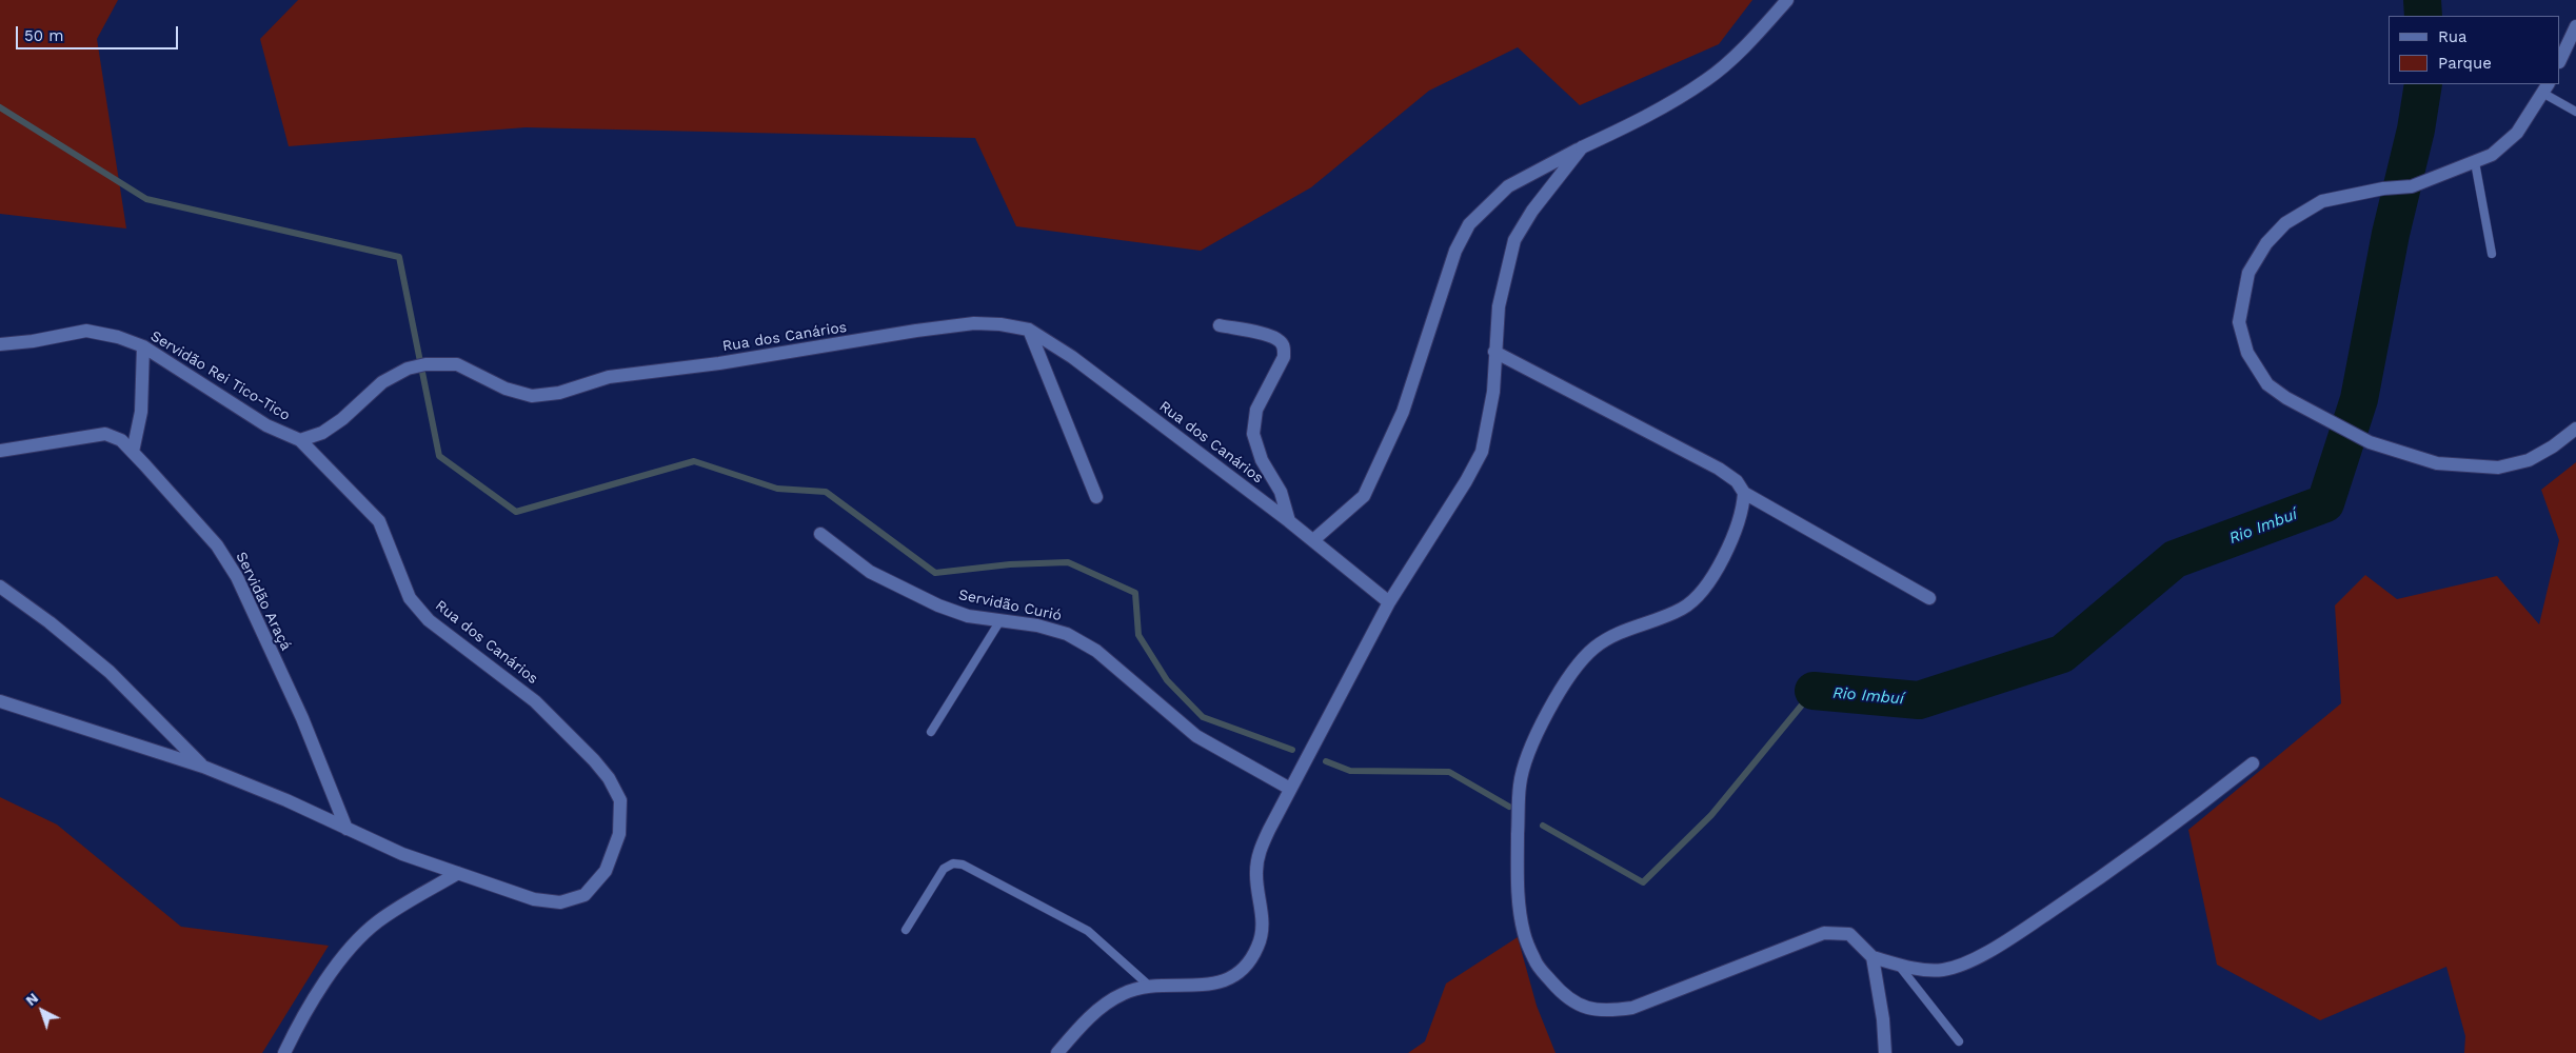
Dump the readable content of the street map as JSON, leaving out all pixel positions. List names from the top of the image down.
{
  "streets": {
    "street": [
      "Rua dos Canários",
      "Servidão Rei Tico-Tico",
      "Servidão Araçá",
      "Servidão Curió"
    ]
  },
  "crossings": [
    ["Rua dos Canários", "Servidão Rei Tico-Tico"],
    ["Rua dos Canários", "Servidão Araçá"]
  ],
  "water": ["Rio Imbuí"],
  "legend": ["Rua", "Parque"],
  "scale_bar": "50 m",
  "north": "top left"
}
